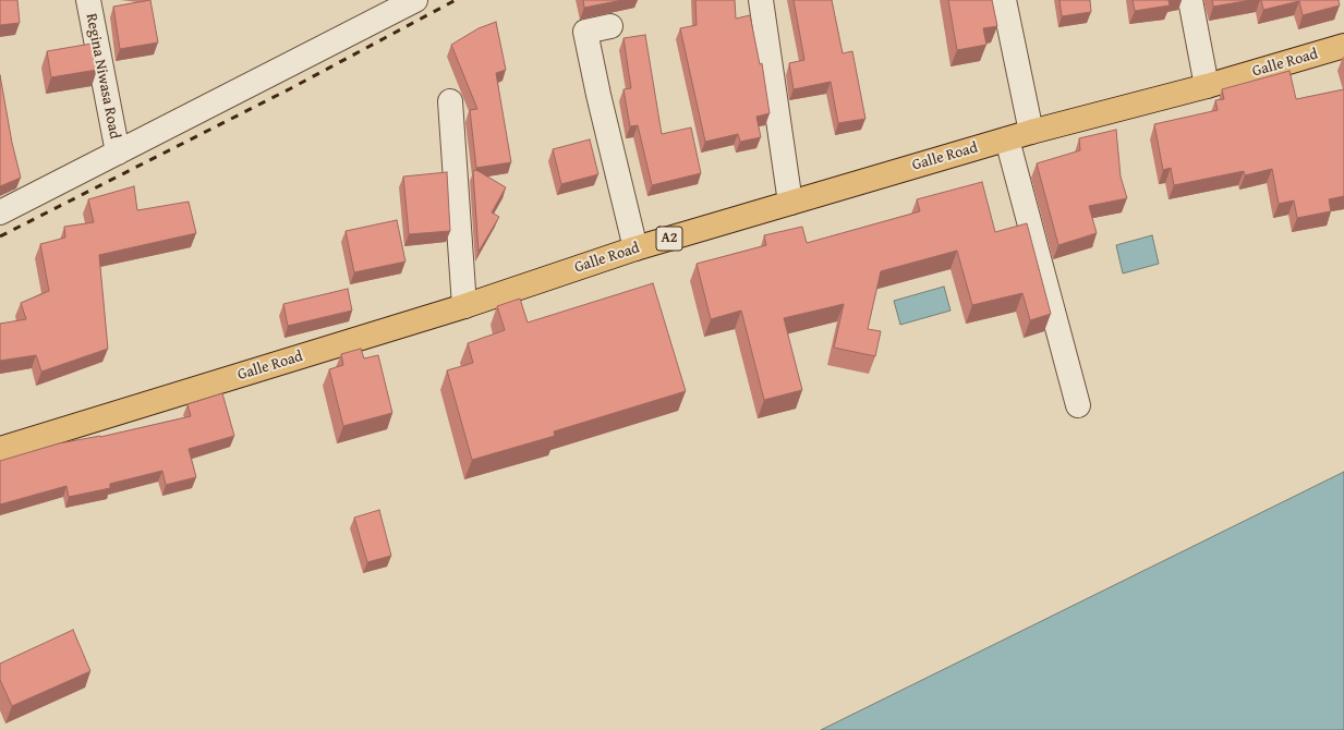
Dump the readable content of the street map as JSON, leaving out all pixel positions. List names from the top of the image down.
{
  "streets": {
    "highway": ["Galle Road", "A2"],
    "street": ["Regina Niwasa Road"]
  }
}
